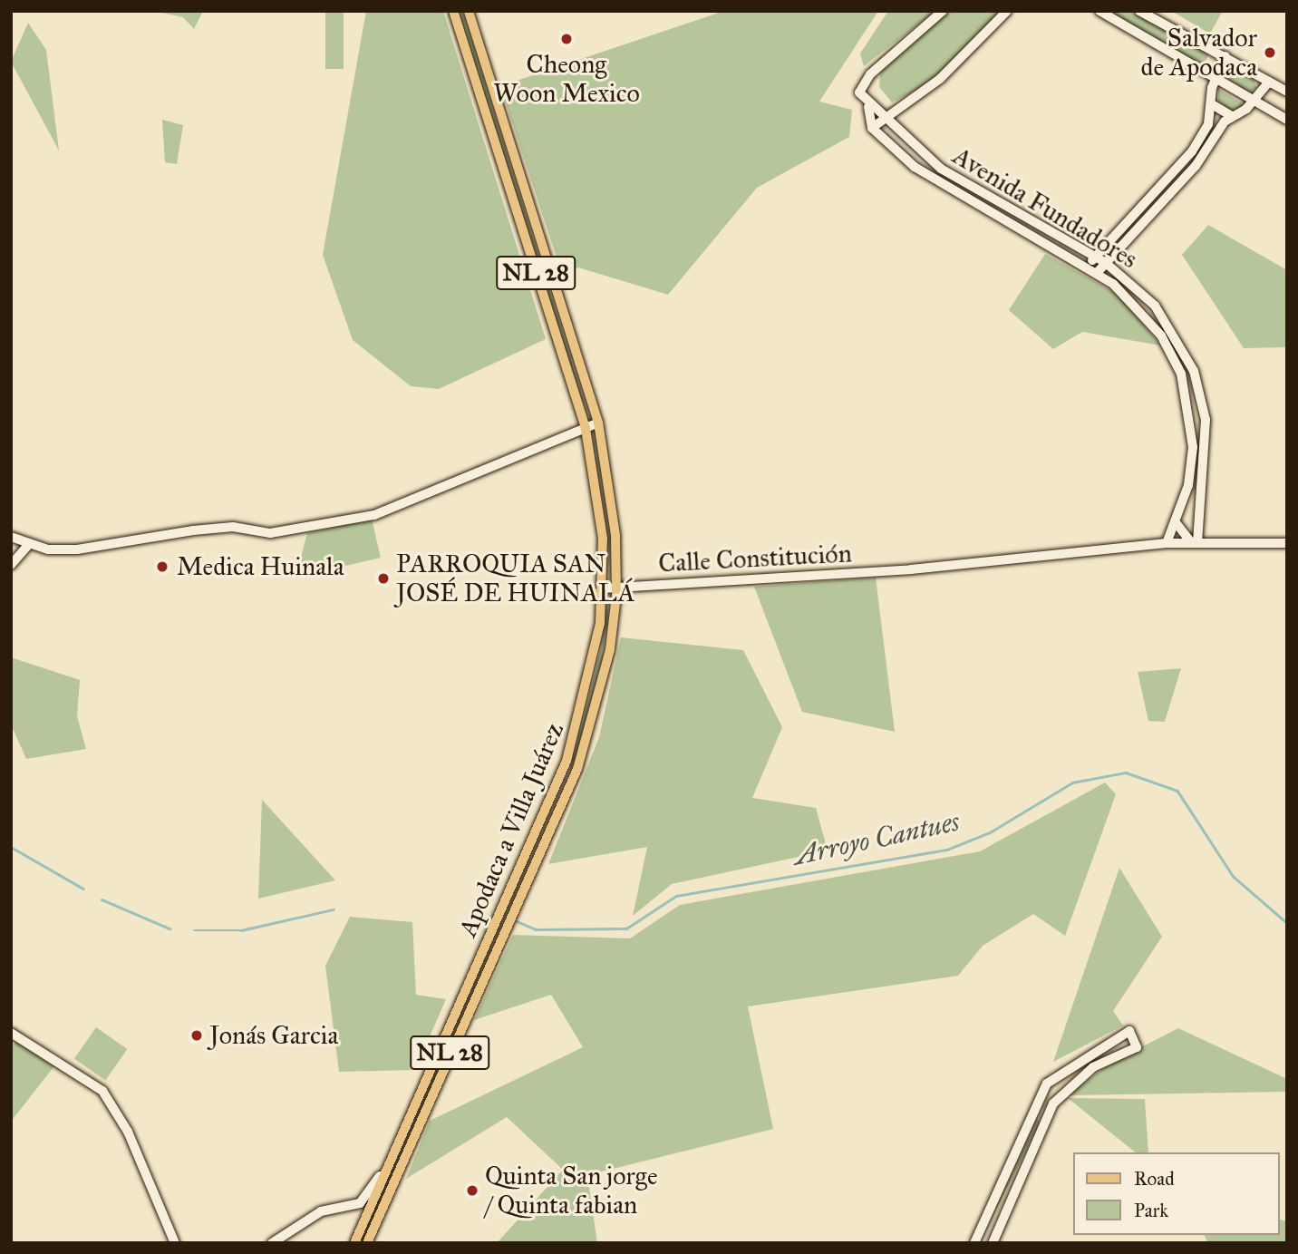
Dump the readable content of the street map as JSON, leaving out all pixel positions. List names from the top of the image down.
{
  "streets": {
    "main road": ["NL 28", "Apodaca a Villa Juárez"],
    "street": ["Avenida Fundadores", "Calle Constitución"]
  },
  "crossings": [
    ["Avenida Fundadores", "Calle Constitución"],
    ["Calle Constitución", "Apodaca a Villa Juárez"]
  ],
  "water": ["Arroyo Cantues"],
  "places": [
    "Cheong Woon Mexico",
    "Salvador de Apodaca",
    "Medica Huinala",
    "PARROQUIA SAN JOSÉ DE HUINALÁ",
    "Jonás Garcia",
    "Quinta San jorge / Quinta fabian"
  ],
  "legend": ["Road", "Park"]
}
